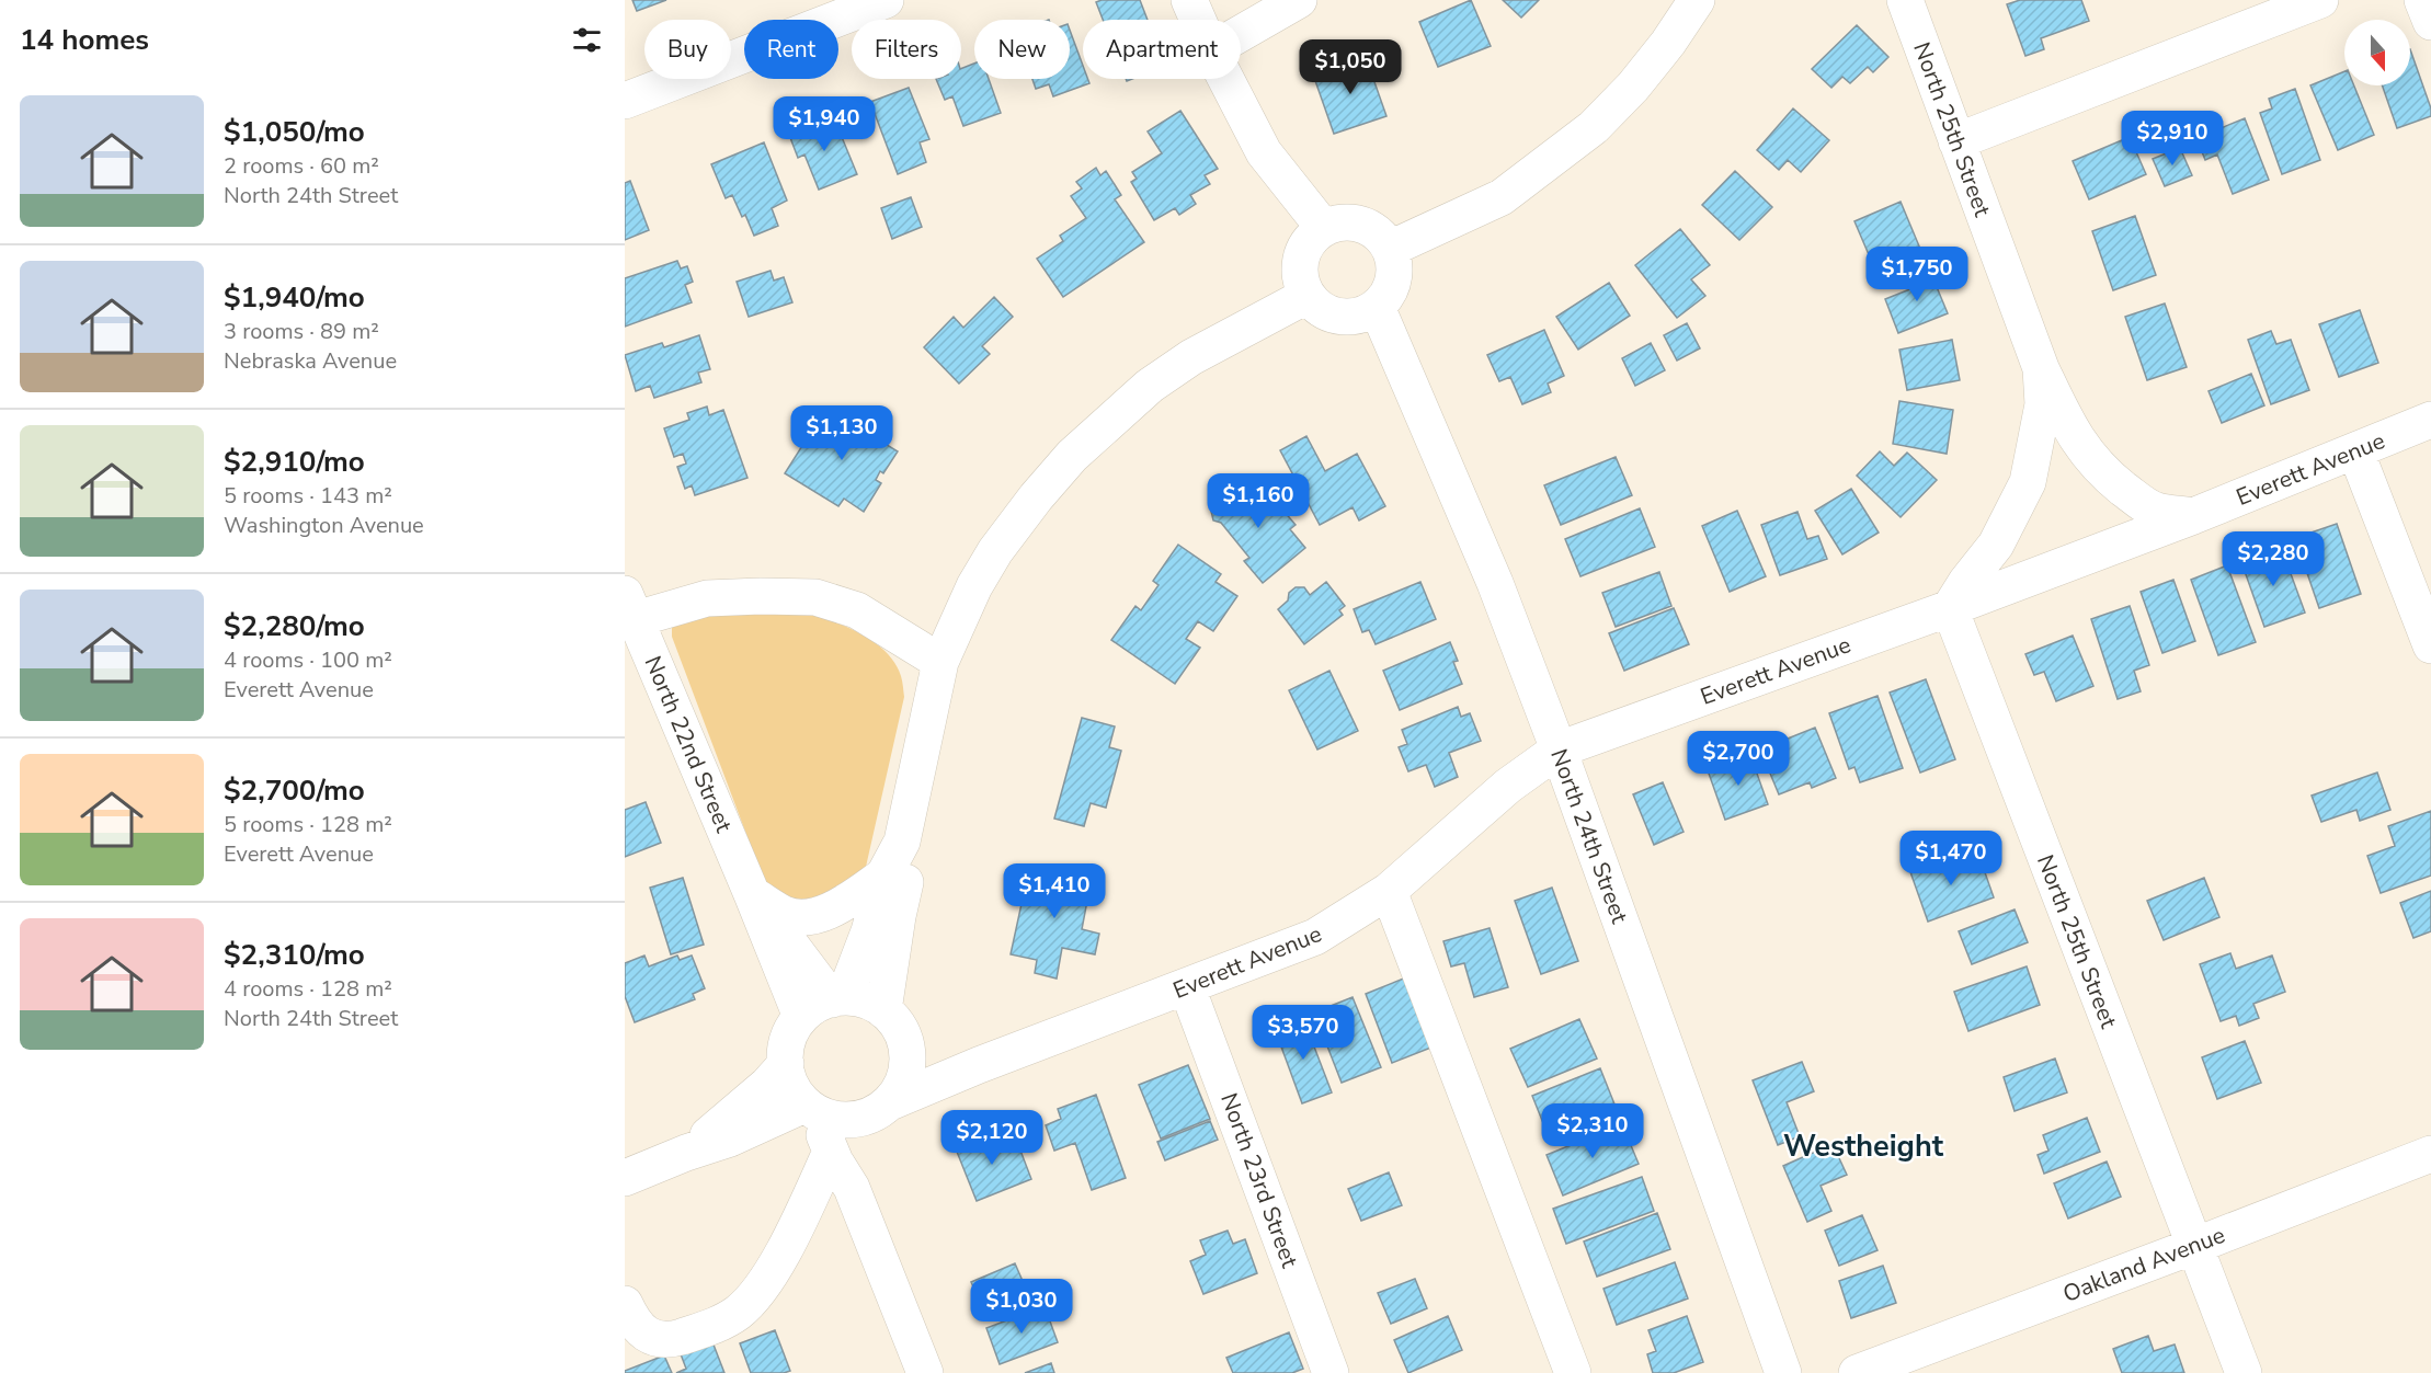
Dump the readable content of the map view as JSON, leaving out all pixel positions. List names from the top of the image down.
{
  "streets": {
    "street": [
      "North 25th Street",
      "Everett Avenue",
      "North 22nd Street",
      "North 24th Street",
      "North 23rd Street",
      "Oakland Avenue"
    ]
  },
  "crossings": [
    ["North 25th Street", "Everett Avenue"],
    ["North 25th Street", "Oakland Avenue"],
    ["Everett Avenue", "North 22nd Street"],
    ["Everett Avenue", "North 24th Street"],
    ["Everett Avenue", "North 23rd Street"]
  ],
  "districts": ["Westheight"],
  "north": "bottom",
  "page": {
    "heading": "14 homes",
    "chip": [
      "Buy",
      "Rent",
      "Filters",
      "New",
      "Apartment"
    ],
    "price": [
      "$1,050",
      "$1,940",
      "$2,910",
      "$1,750",
      "$1,130",
      "$1,160",
      "$2,280",
      "$2,700",
      "$1,470",
      "$1,410",
      "$3,570",
      "$2,310",
      "$2,120",
      "$1,030"
    ],
    "list": [
      {
        "name": "$1,050/mo",
        "note": "2 rooms · 60 m² · North 24th Street"
      },
      {
        "name": "$1,940/mo",
        "note": "3 rooms · 89 m² · Nebraska Avenue"
      },
      {
        "name": "$2,910/mo",
        "note": "5 rooms · 143 m² · Washington Avenue"
      },
      {
        "name": "$2,280/mo",
        "note": "4 rooms · 100 m² · Everett Avenue"
      },
      {
        "name": "$2,700/mo",
        "note": "5 rooms · 128 m² · Everett Avenue"
      },
      {
        "name": "$2,310/mo",
        "note": "4 rooms · 128 m² · North 24th Street"
      }
    ]
  }
}
